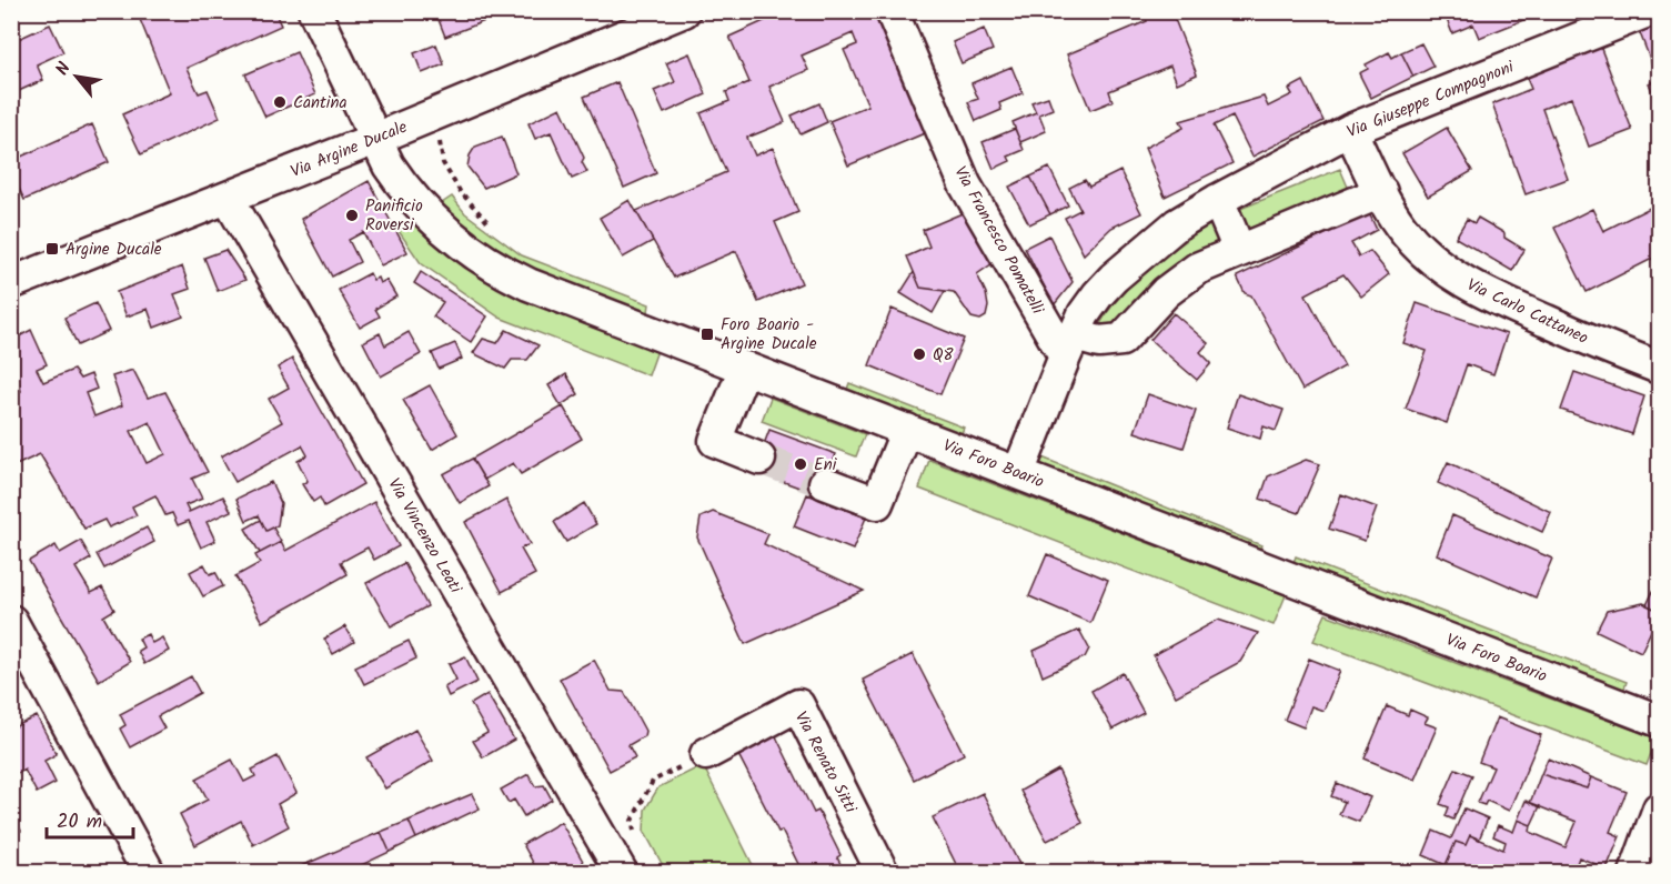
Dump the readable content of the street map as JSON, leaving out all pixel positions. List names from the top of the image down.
{
  "streets": {
    "street": [
      "Via Giuseppe Compagnoni",
      "Via Argine Ducale",
      "Via Francesco Pomatelli",
      "Via Carlo Cattaneo",
      "Via Foro Boario",
      "Via Vincenzo Leati",
      "Via Renato Sitti"
    ]
  },
  "crossings": [
    ["Via Giuseppe Compagnoni", "Via Francesco Pomatelli"],
    ["Via Giuseppe Compagnoni", "Via Carlo Cattaneo"],
    ["Via Giuseppe Compagnoni", "Via Foro Boario"],
    ["Via Argine Ducale", "Via Foro Boario"],
    ["Via Argine Ducale", "Via Vincenzo Leati"]
  ],
  "places": {
    "other": [
      "Cantina",
      "Panificio Roversi",
      "Q8",
      "Eni"
    ],
    "transit": ["Argine Ducale", "Foro Boario - Argine Ducale"]
  },
  "scale_bar": "20 m",
  "north": "top left"
}
